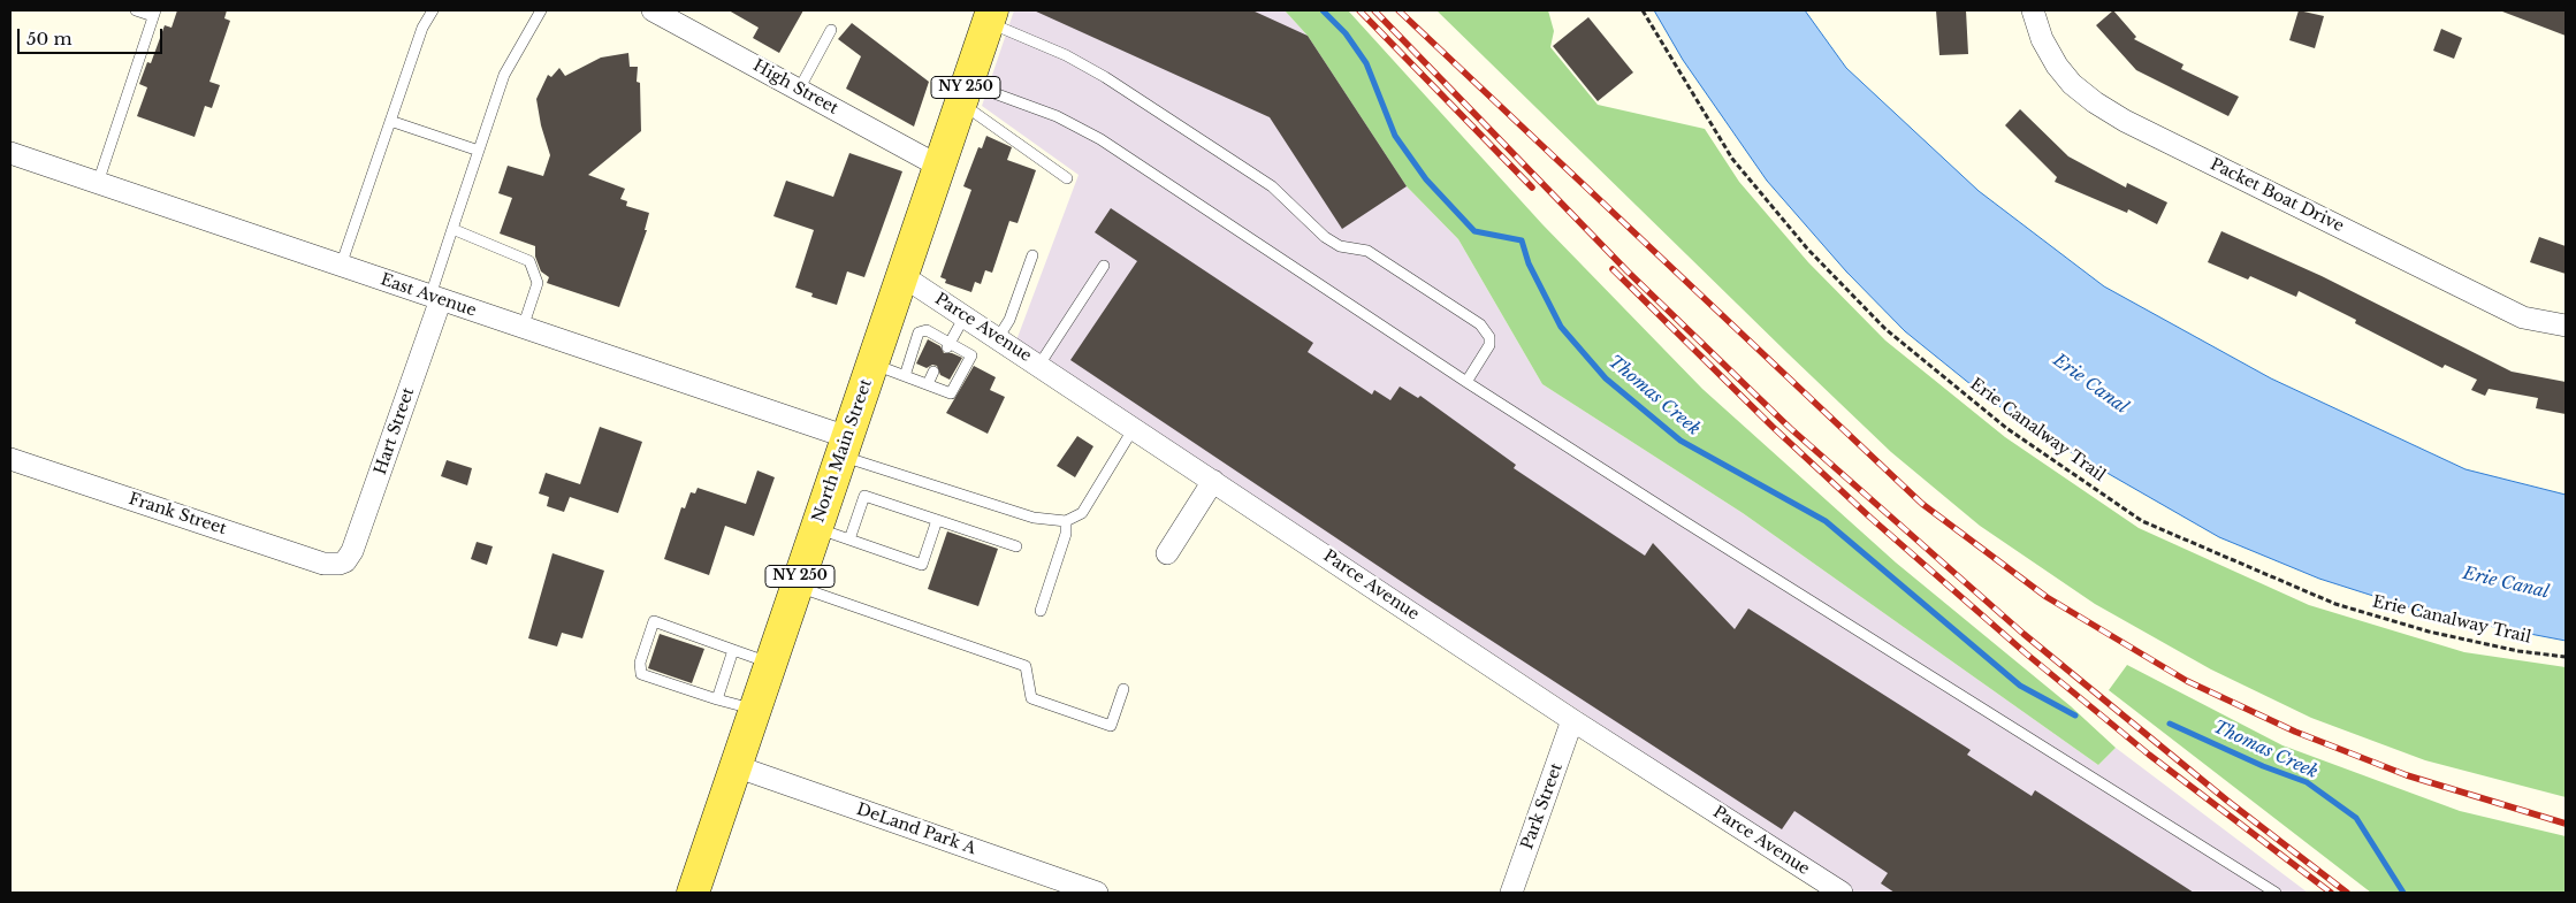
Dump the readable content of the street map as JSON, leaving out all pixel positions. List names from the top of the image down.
{
  "streets": {
    "main road": ["NY 250", "North Main Street"],
    "street": [
      "High Street",
      "Packet Boat Drive",
      "East Avenue",
      "Parce Avenue",
      "Hart Street",
      "Frank Street",
      "Park Street",
      "DeLand Park A"
    ],
    "path": ["Erie Canalway Trail"]
  },
  "crossings": [
    ["High Street", "North Main Street"],
    ["East Avenue", "Hart Street"],
    ["East Avenue", "North Main Street"],
    ["Parce Avenue", "North Main Street"],
    ["Parce Avenue", "Park Street"],
    ["Hart Street", "Frank Street"],
    ["North Main Street", "DeLand Park A"]
  ],
  "water": ["Erie Canal", "Thomas Creek"],
  "scale_bar": "50 m"
}
